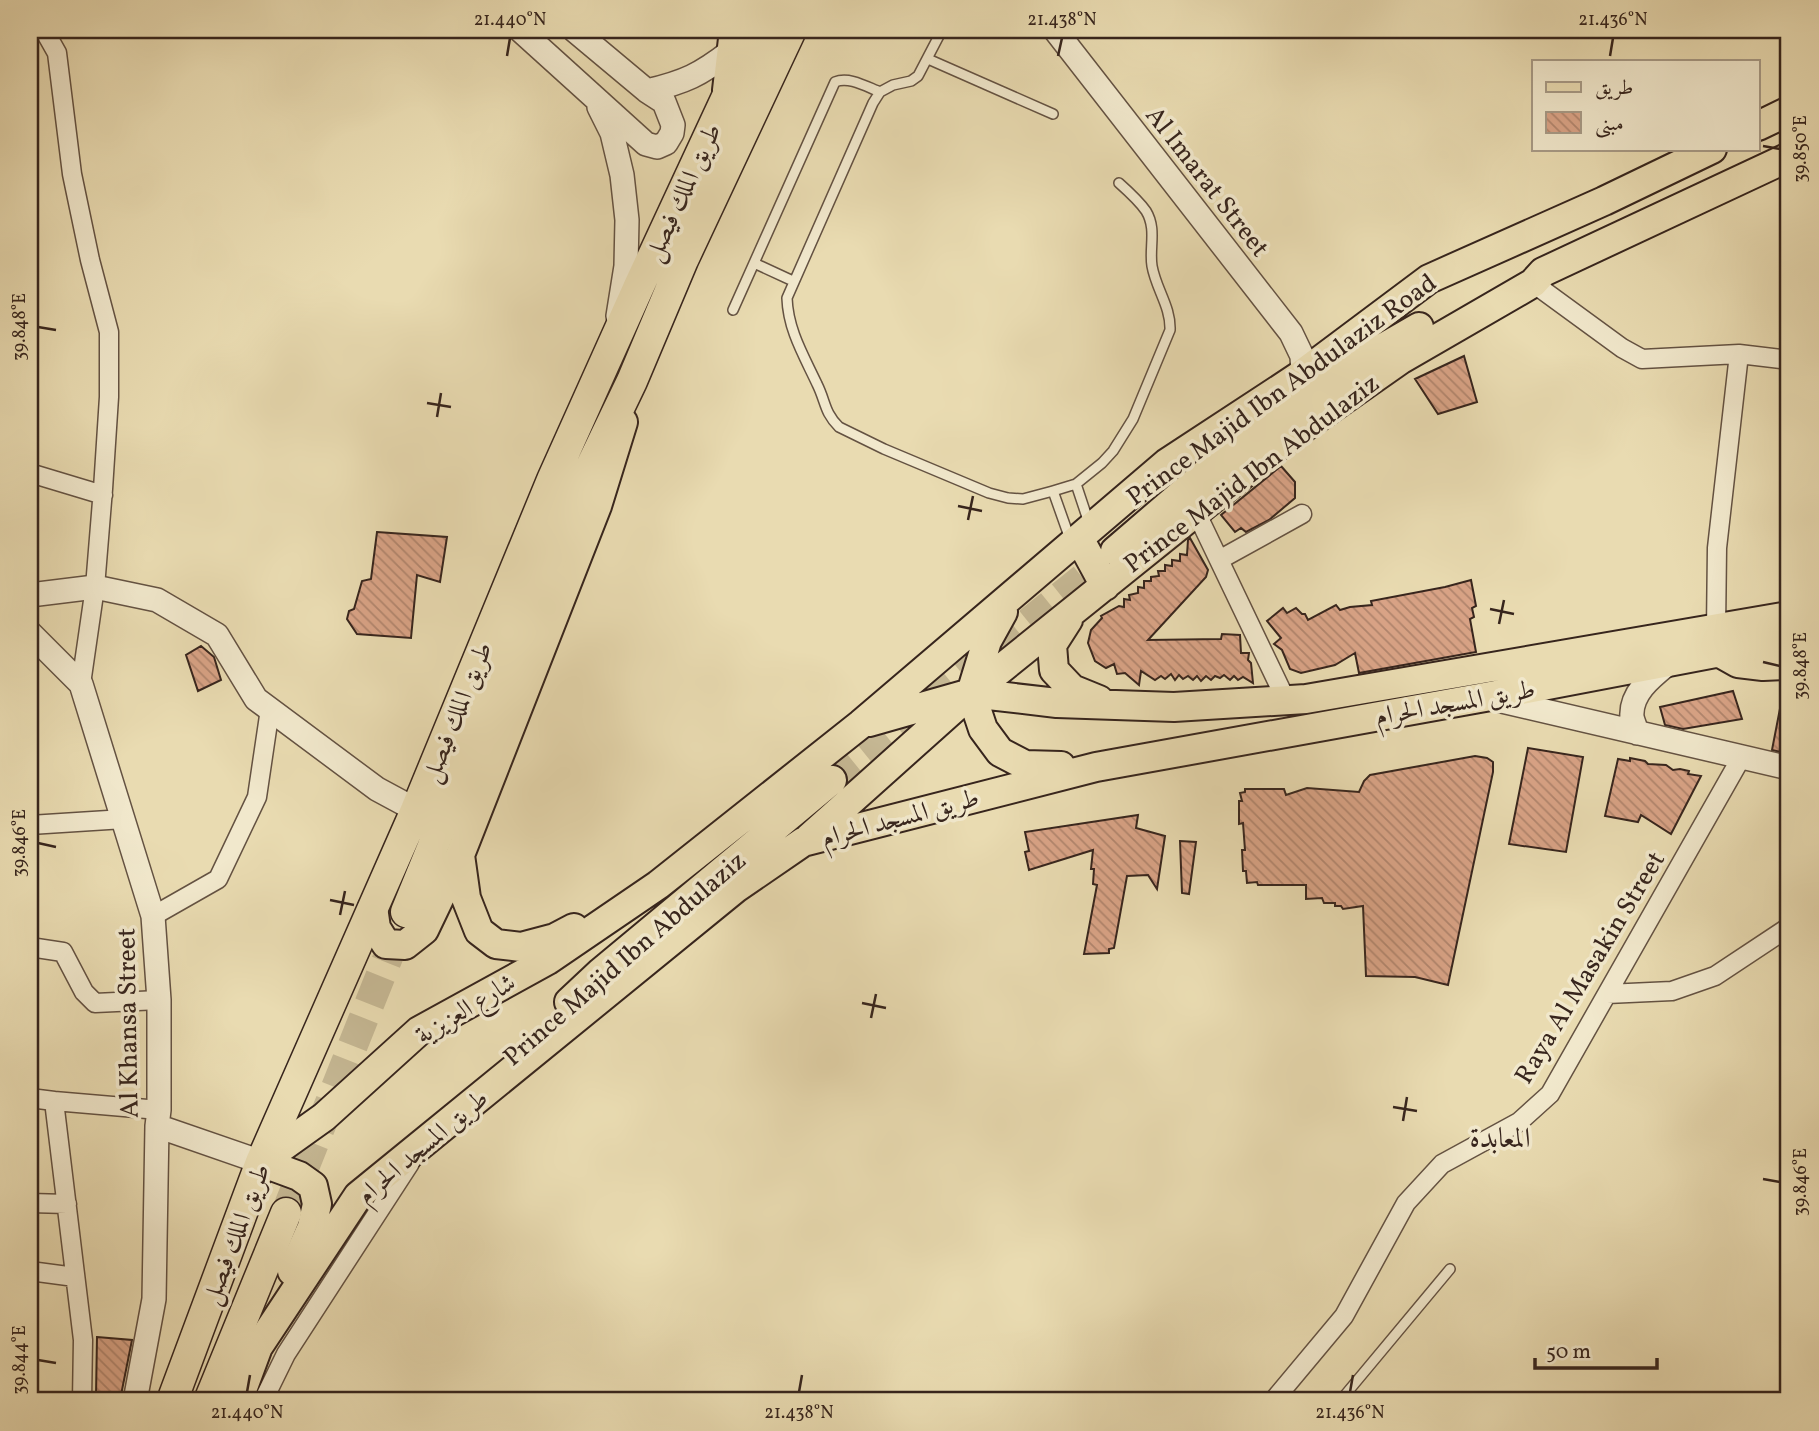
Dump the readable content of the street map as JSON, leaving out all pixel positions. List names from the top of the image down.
{
  "streets": {
    "highway": ["طريق الملك فيصل"],
    "main road": [
      "Prince Majid Ibn Abdulaziz Road",
      "Prince Majid Ibn Abdulaziz",
      "طريق المسجد الحرام",
      "شارع العزيزية"
    ],
    "street": ["Al Imarat Street", "Raya Al Masakin Street", "Al Khansa Street"]
  },
  "crossings": [
    ["Al Imarat Street", "Prince Majid Ibn Abdulaziz Road"],
    ["طريق الملك فيصل", "شارع العزيزية"],
    ["Prince Majid Ibn Abdulaziz Road", "طريق المسجد الحرام"],
    ["Prince Majid Ibn Abdulaziz Road", "شارع العزيزية"],
    ["Prince Majid Ibn Abdulaziz", "طريق المسجد الحرام"],
    ["طريق المسجد الحرام", "شارع العزيزية"]
  ],
  "districts": ["المعابدة"],
  "legend": ["طريق", "مبنى"],
  "scale_bar": "50 m",
  "coordinates": [
    "21.440°N",
    "21.438°N",
    "21.436°N",
    "39.850°E",
    "39.848°E",
    "39.846°E",
    "39.844°E"
  ]
}
